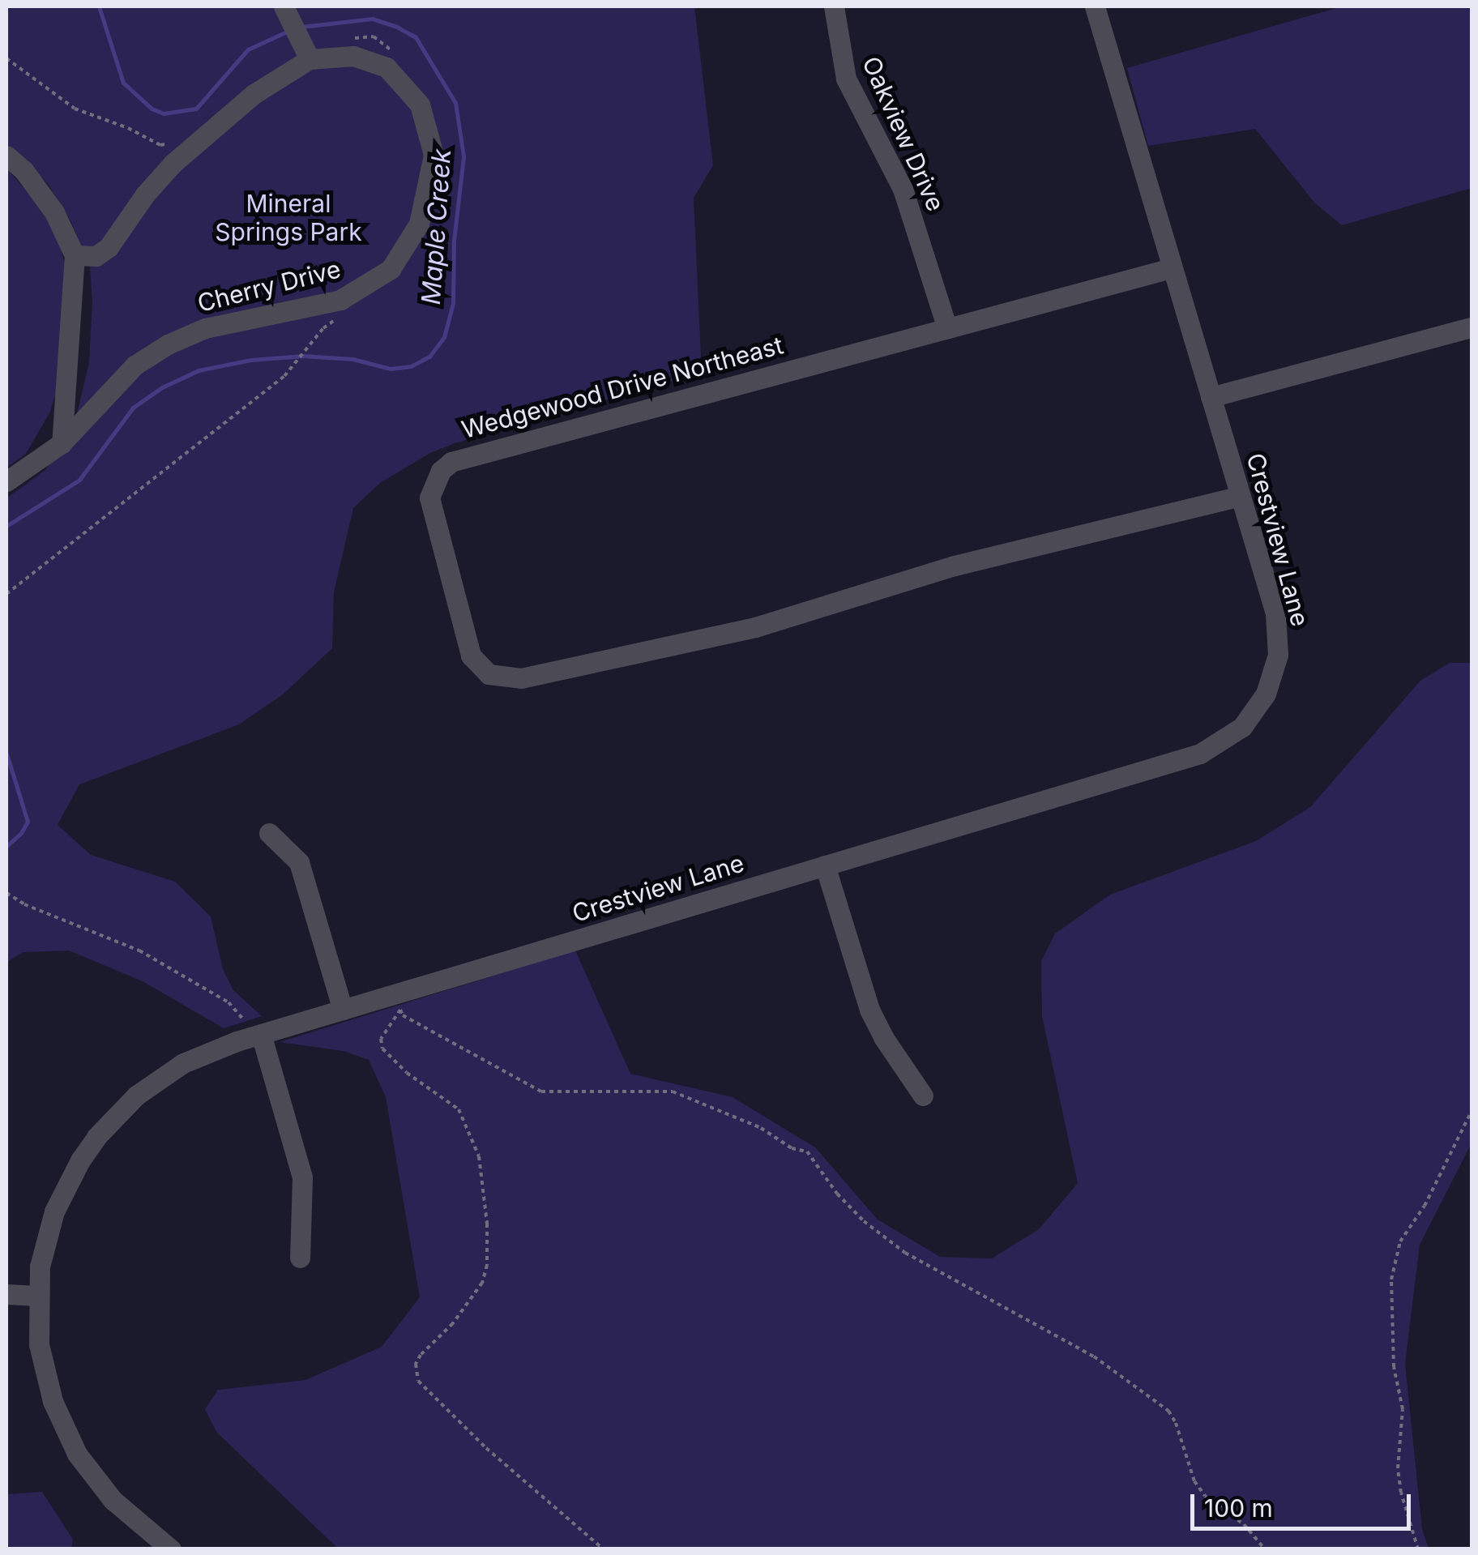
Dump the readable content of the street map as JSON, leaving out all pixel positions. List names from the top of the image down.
{
  "streets": {
    "street": [
      "Oakview Drive",
      "Cherry Drive",
      "Wedgewood Drive Northeast",
      "Crestview Lane"
    ]
  },
  "crossings": [
    ["Oakview Drive", "Wedgewood Drive Northeast"],
    ["Wedgewood Drive Northeast", "Crestview Lane"]
  ],
  "water": ["Maple Creek"],
  "parks": ["Mineral Springs Park"],
  "scale_bar": "100 m"
}
